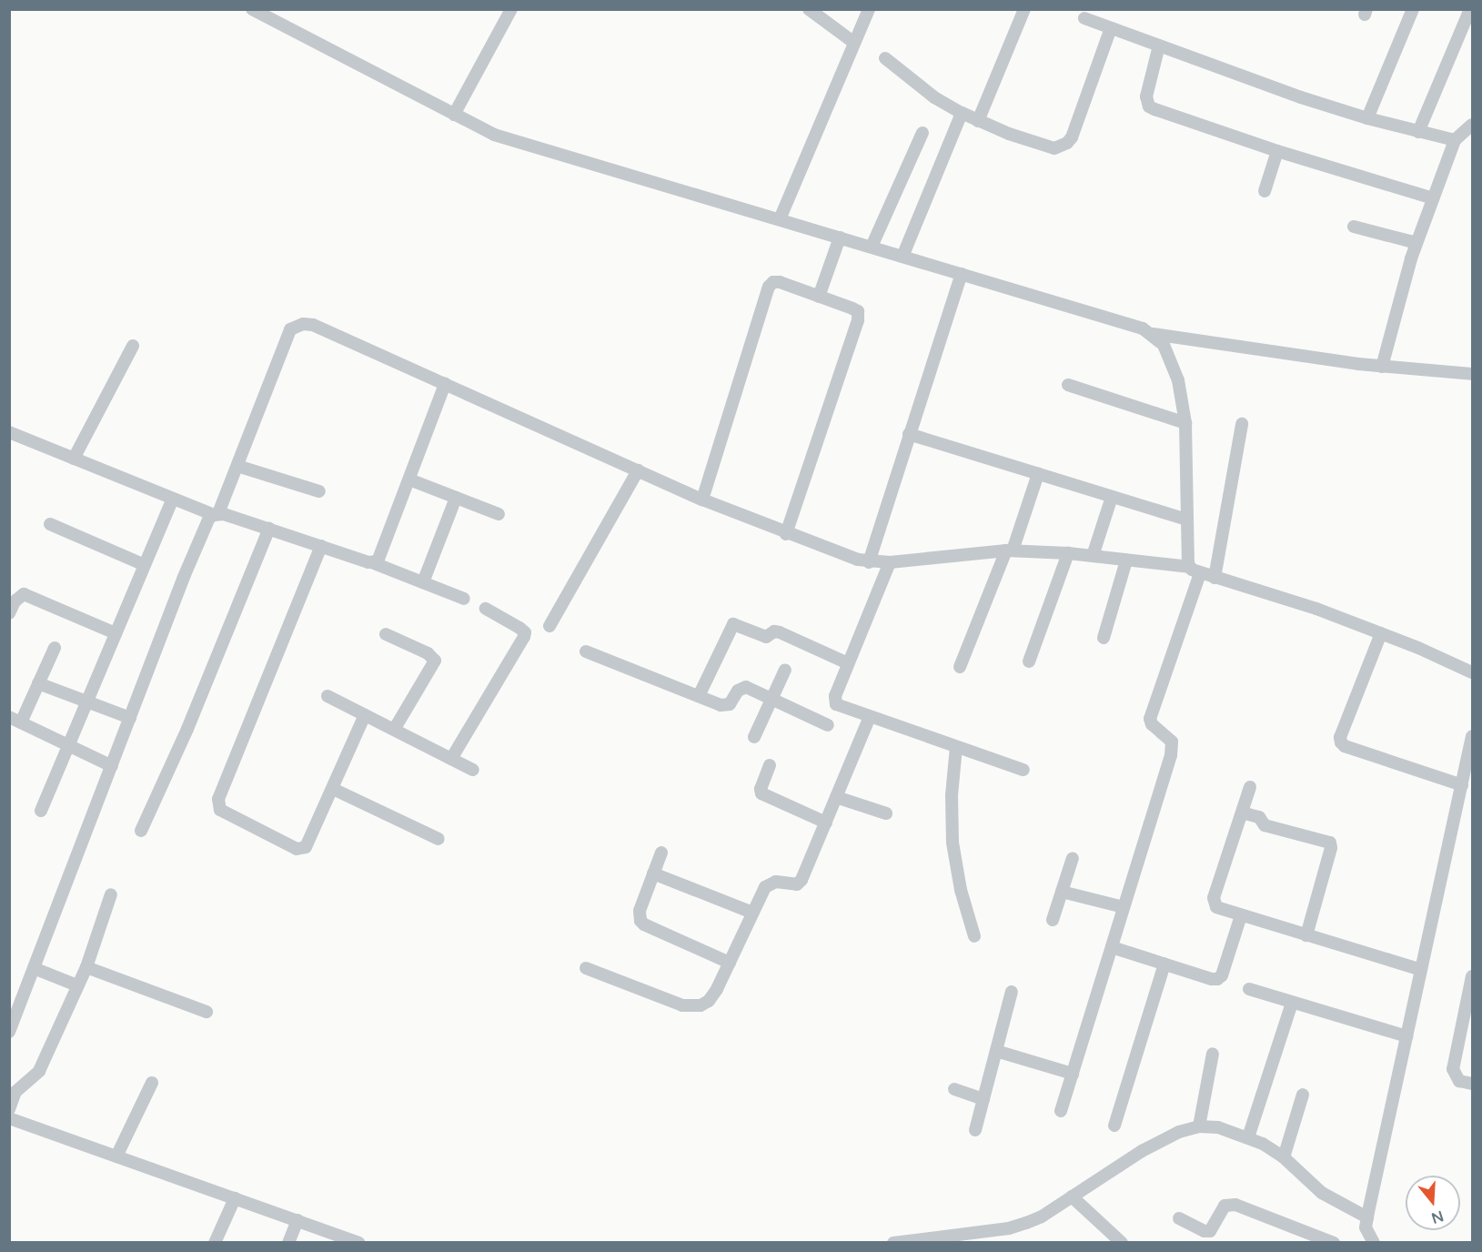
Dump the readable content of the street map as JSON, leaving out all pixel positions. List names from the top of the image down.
{
  "north": "bottom"
}
